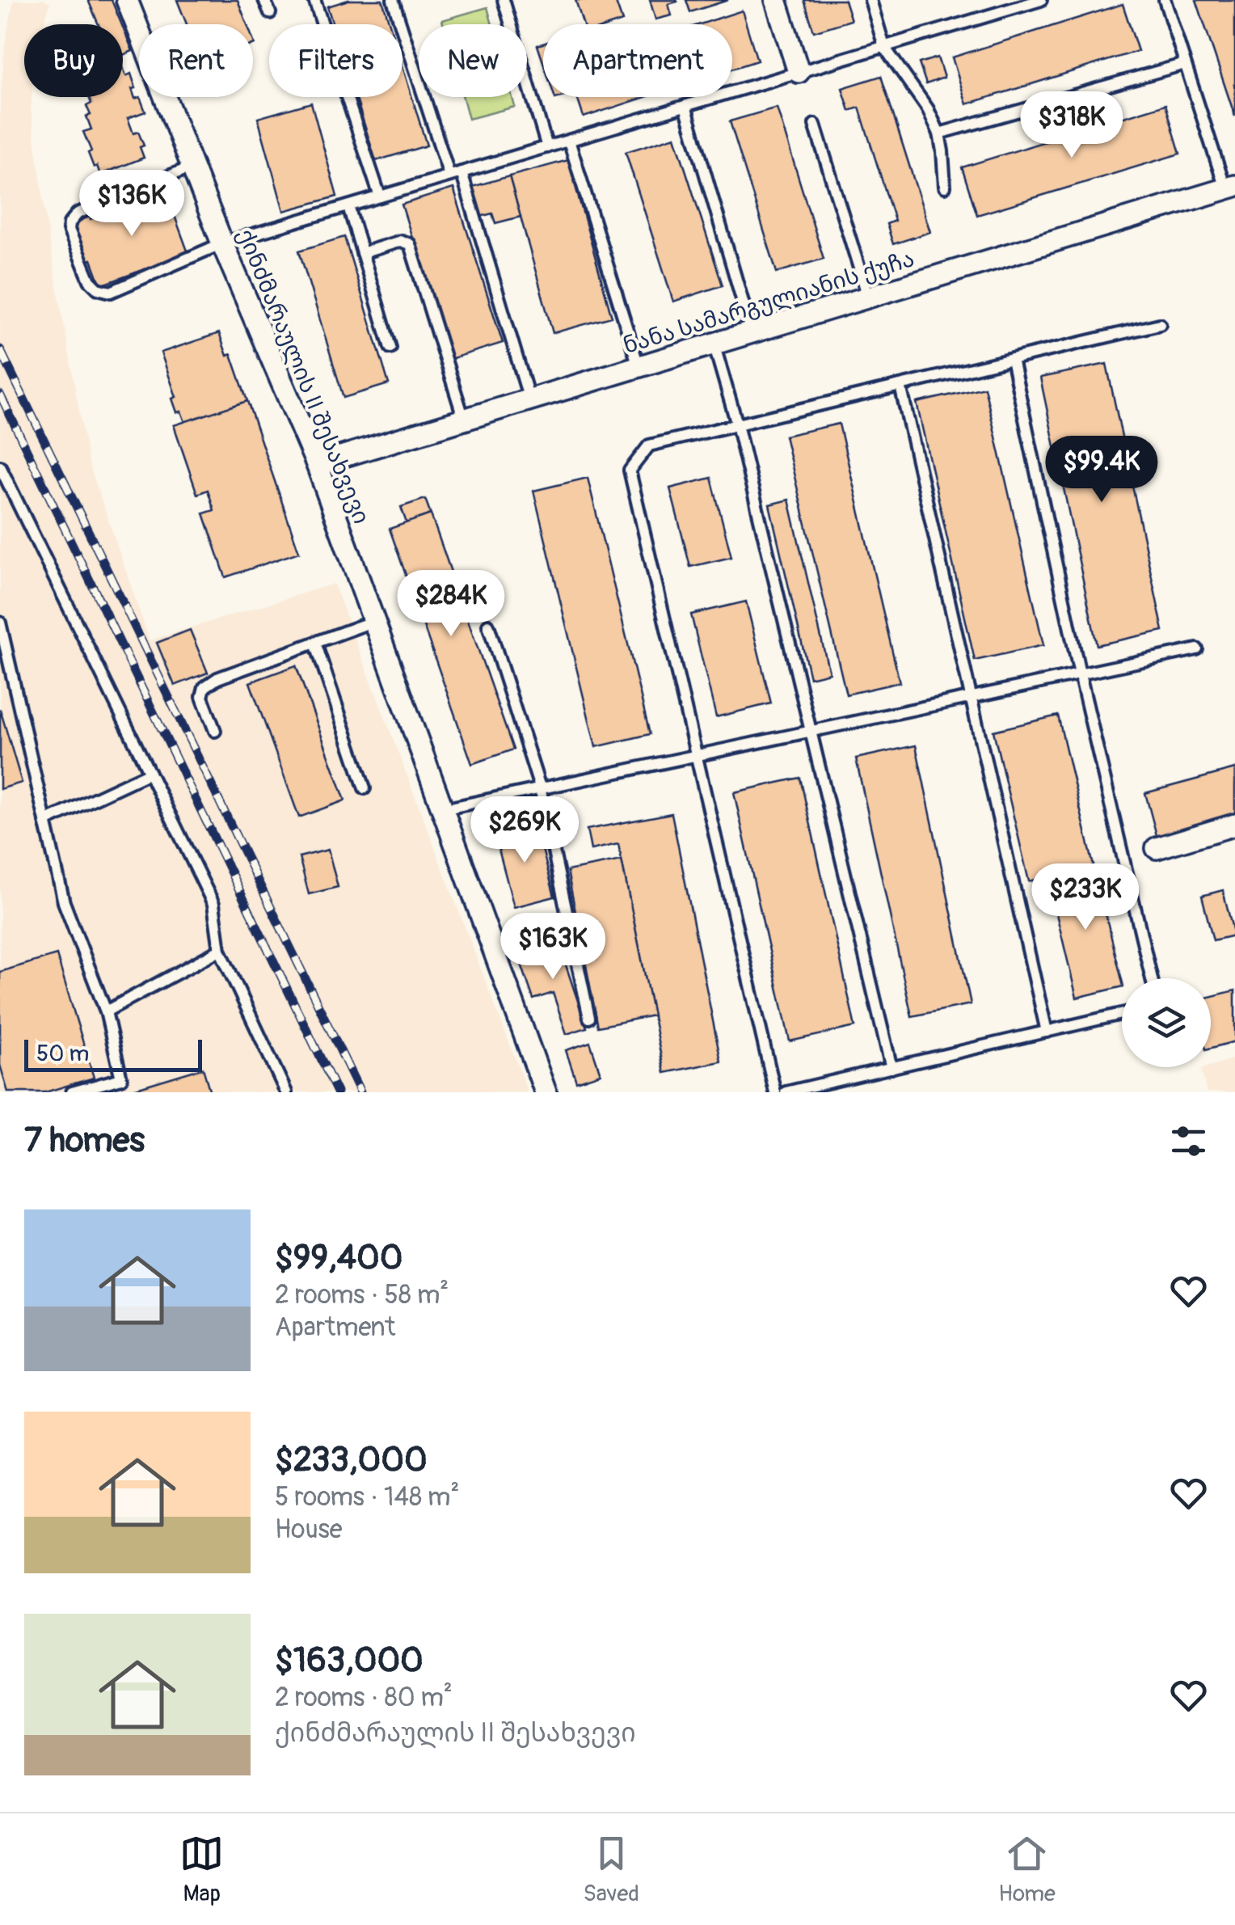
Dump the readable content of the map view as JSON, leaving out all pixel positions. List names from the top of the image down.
{
  "streets": {
    "street": ["ნანა სამარგულიანის ქუჩა", "ქინძმარაულის II შესახვევი"]
  },
  "crossings": [
    ["ნანა სამარგულიანის ქუჩა", "ქინძმარაულის II შესახვევი"]
  ],
  "scale_bar": "50 m",
  "page": {
    "chip": [
      "Buy",
      "Rent",
      "Filters",
      "New",
      "Apartment"
    ],
    "price": [
      "$318K",
      "$136K",
      "$99.4K",
      "$284K",
      "$269K",
      "$233K",
      "$163K"
    ],
    "scale": "50 m",
    "heading": "7 homes",
    "list": [
      {
        "name": "$99,400",
        "note": "2 rooms · 58 m² · Apartment"
      },
      {
        "name": "$233,000",
        "note": "5 rooms · 148 m² · House"
      },
      {
        "name": "$163,000",
        "note": "2 rooms · 80 m² · ქინძმარაულის II შესახვევი"
      }
    ],
    "tabs": ["Map", "Saved", "Home"]
  }
}
